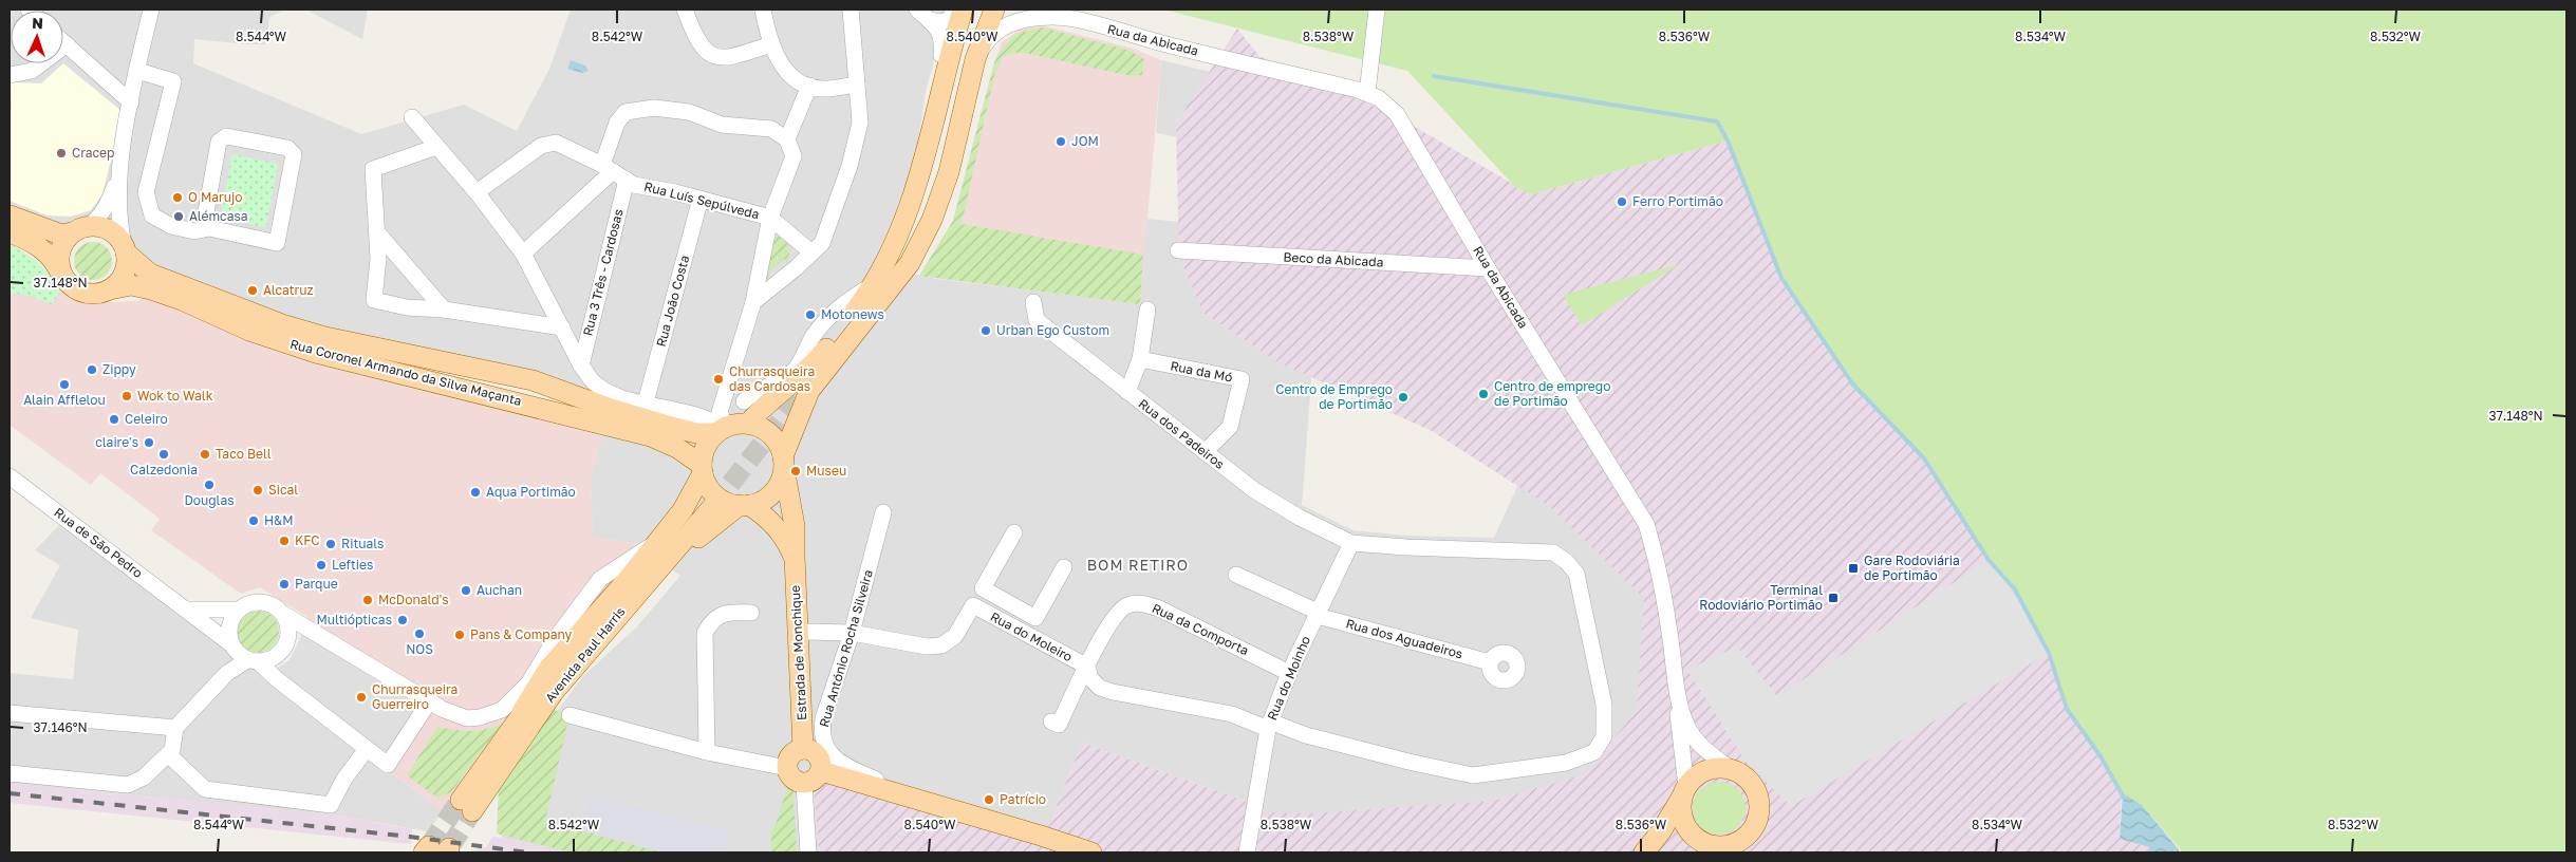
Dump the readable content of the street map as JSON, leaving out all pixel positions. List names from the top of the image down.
{
  "streets": {
    "main road": ["Rua Coronel Armando da Silva Maçanta", "Estrada de Monchique", "Avenida Paul Harris"],
    "street": [
      "Rua da Abicada",
      "Rua Luís Sepúlveda",
      "Beco da Abicada",
      "Rua 3 Três - Cardosas",
      "Rua João Costa",
      "Rua da Mó",
      "Rua dos Padeiros",
      "Rua de São Pedro",
      "Rua da Comporta",
      "Rua do Moleiro",
      "Rua dos Aguadeiros",
      "Rua António Rocha Silveira",
      "Rua do Moinho"
    ]
  },
  "crossings": [
    ["Rua da Abicada", "Beco da Abicada"],
    ["Rua Luís Sepúlveda", "Rua 3 Três - Cardosas"],
    ["Rua Luís Sepúlveda", "Rua João Costa"],
    ["Rua da Mó", "Rua dos Padeiros"],
    ["Rua Coronel Armando da Silva Maçanta", "Estrada de Monchique"],
    ["Rua dos Padeiros", "Rua do Moleiro"],
    ["Rua dos Padeiros", "Rua do Moinho"],
    ["Rua da Comporta", "Rua do Moleiro"],
    ["Rua da Comporta", "Rua do Moinho"],
    ["Rua do Moleiro", "Rua do Moinho"],
    ["Rua dos Aguadeiros", "Rua do Moinho"]
  ],
  "districts": ["BOM RETIRO"],
  "places": {
    "other": [
      "JOM",
      "Cracep",
      "O Marujo",
      "Ferro Portimão",
      "Alémcasa",
      "Alcatruz",
      "Motonews",
      "Urban Ego Custom",
      "Zippy",
      "Churrasqueira das Cardosas",
      "Alain Afflelou",
      "Centro de emprego de Portimão",
      "Wok to Walk",
      "Centro de Emprego de Portimão",
      "Celeiro",
      "claire's",
      "Calzedonia",
      "Taco Bell",
      "Museu",
      "Douglas",
      "Sical",
      "Aqua Portimão",
      "H&M",
      "KFC",
      "Rituals",
      "Lefties",
      "Parque",
      "Auchan",
      "McDonald's",
      "Multiópticas",
      "NOS",
      "Pans & Company",
      "Churrasqueira Guerreiro",
      "Patrício"
    ],
    "transit": ["Gare Rodoviária de Portimão", "Terminal Rodoviário Portimão"]
  },
  "north": "top",
  "coordinates": [
    "8.544°W",
    "8.542°W",
    "8.540°W",
    "8.538°W",
    "8.536°W",
    "8.534°W",
    "8.532°W",
    "37.148°N",
    "37.146°N"
  ]
}
